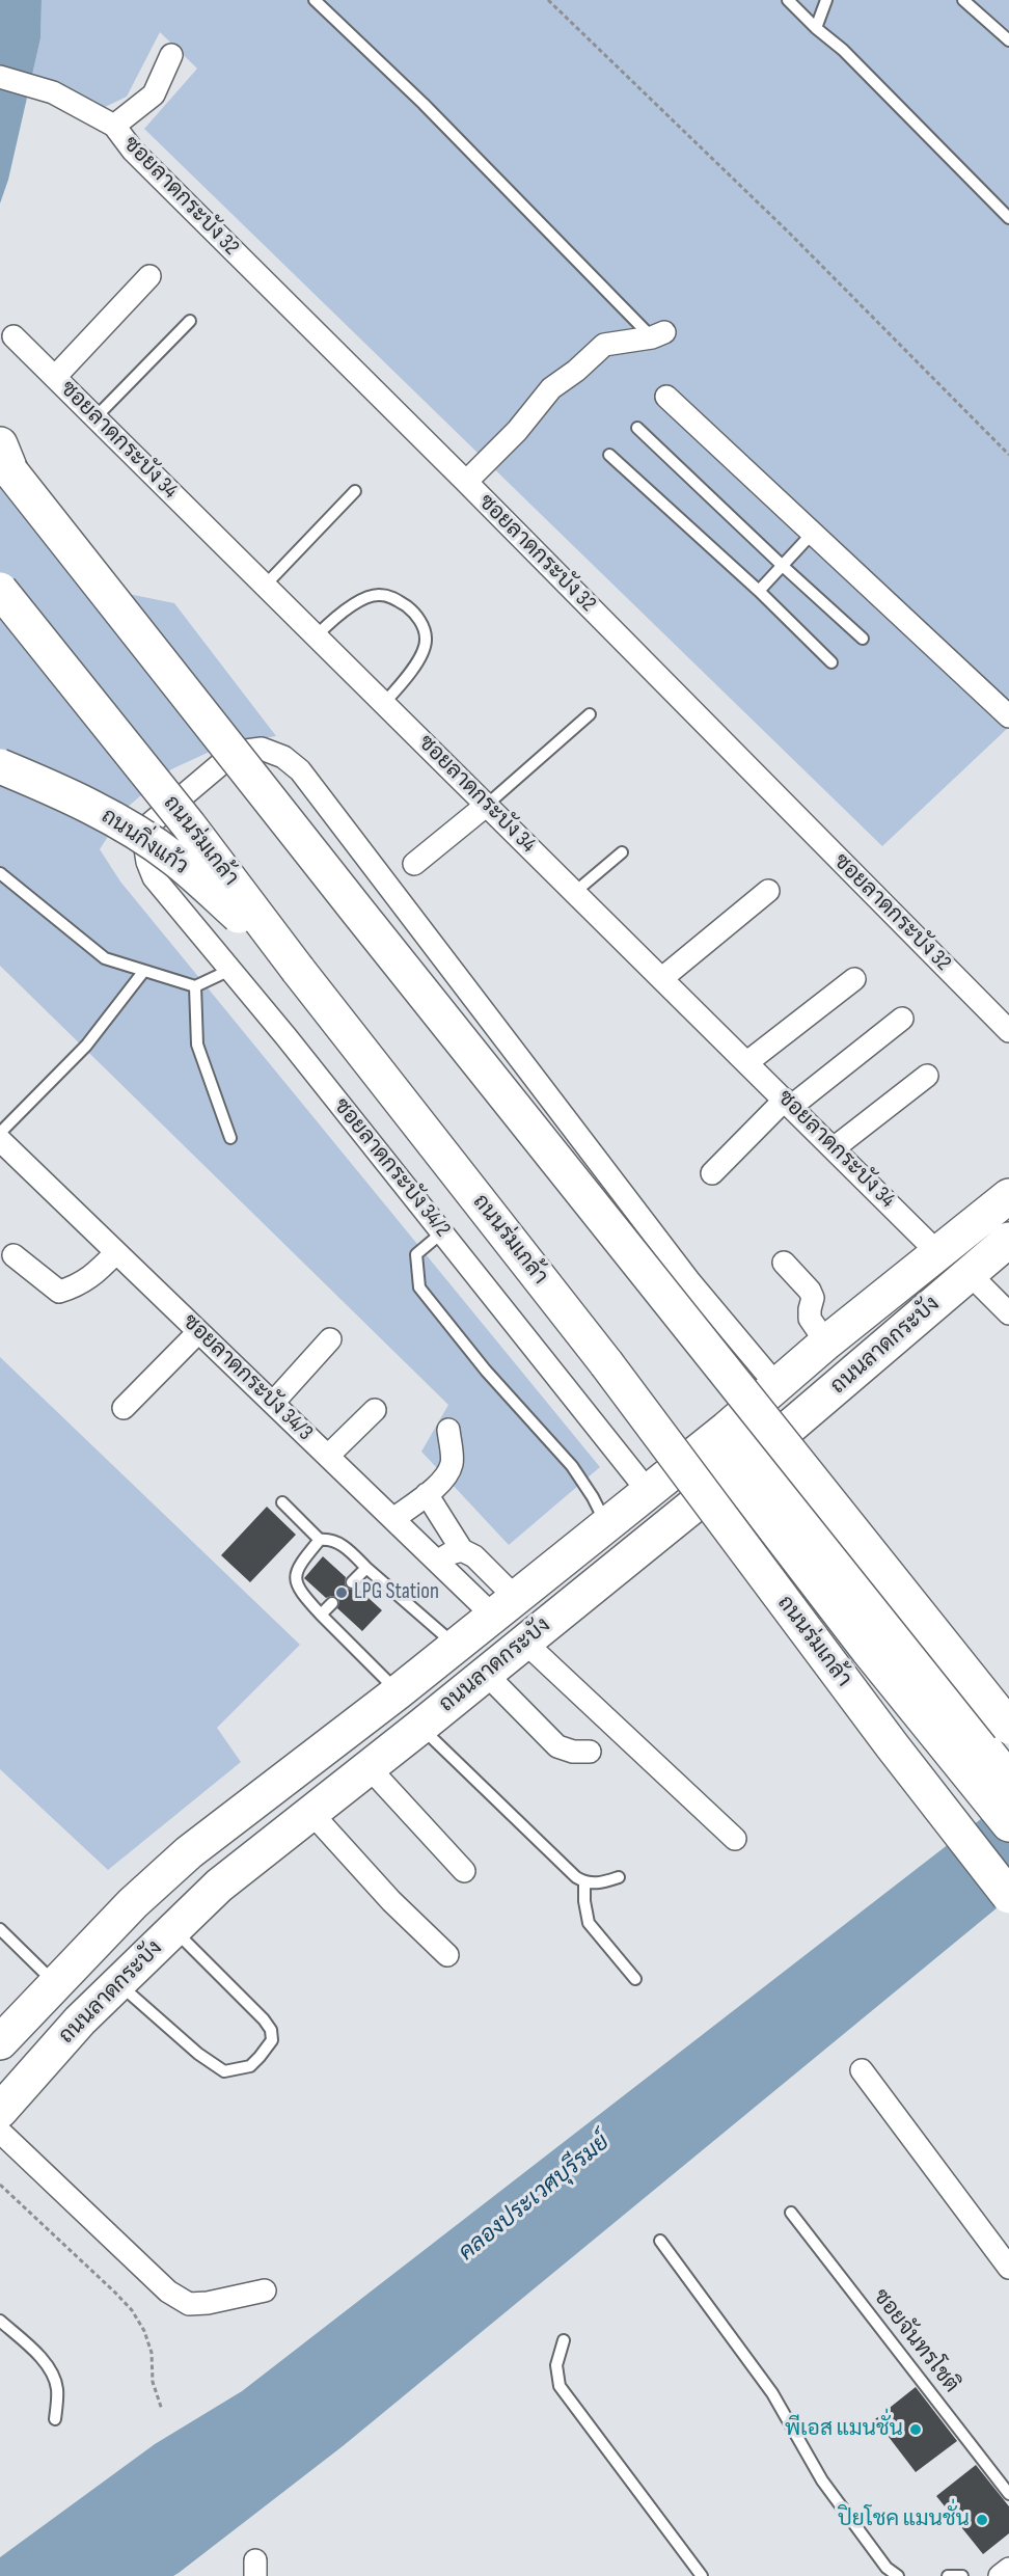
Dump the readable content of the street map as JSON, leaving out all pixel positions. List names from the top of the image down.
{
  "streets": {
    "main road": ["ถนนร่มเกล้า", "ถนนกิ่งแก้ว", "ถนนลาดกระบัง"],
    "street": [
      "ซอยลาดกระบัง 32",
      "ซอยลาดกระบัง 34",
      "ซอยลาดกระบัง 34/2",
      "ซอยลาดกระบัง 34/3"
    ],
    "lane": ["ซอยจันทรโชติ"]
  },
  "crossings": [
    ["ซอยลาดกระบัง 34", "ถนนลาดกระบัง"],
    ["ถนนร่มเกล้า", "ถนนกิ่งแก้ว"],
    ["ถนนร่มเกล้า", "ถนนลาดกระบัง"],
    ["ซอยลาดกระบัง 34/2", "ถนนลาดกระบัง"],
    ["ถนนลาดกระบัง", "ซอยลาดกระบัง 34/3"]
  ],
  "water": ["คลองประเวศบุรีรมย์"],
  "places": ["LPG Station", "พีเอส แมนชั่น", "ปิยโชค แมนชั่น"]
}
